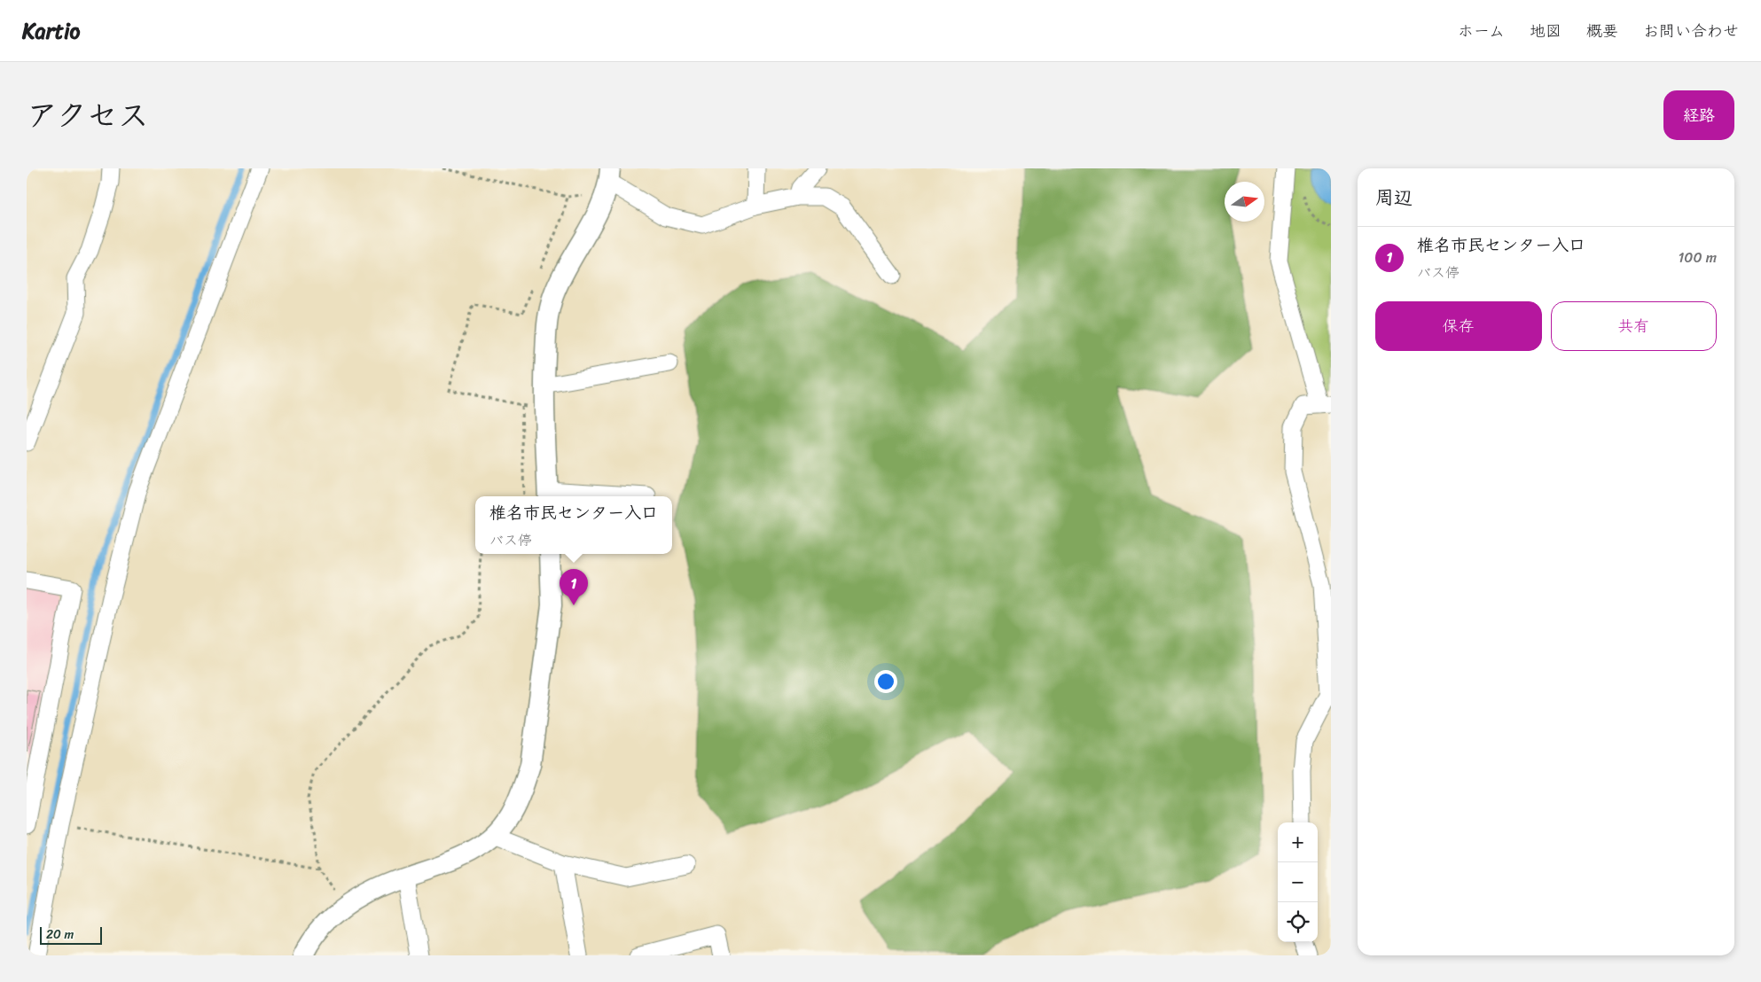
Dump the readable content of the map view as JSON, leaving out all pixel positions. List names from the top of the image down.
{
  "scale_bar": "20 m",
  "north": "right",
  "page": {
    "header": "Kartio",
    "nav": [
      "ホーム",
      "地図",
      "概要",
      "お問い合わせ"
    ],
    "title": "アクセス",
    "buttons": [
      "経路",
      ["保存", "共有"]
    ],
    "heading": "周辺",
    "list": [
      {
        "mark": "1",
        "name": "椎名市民センター入口",
        "note": "バス停",
        "value": "100 m"
      }
    ],
    "popup": ["椎名市民センター入口", "バス停"],
    "pins": "1",
    "map_buttons": ["+", "−"],
    "scale": "20 m"
  }
}
